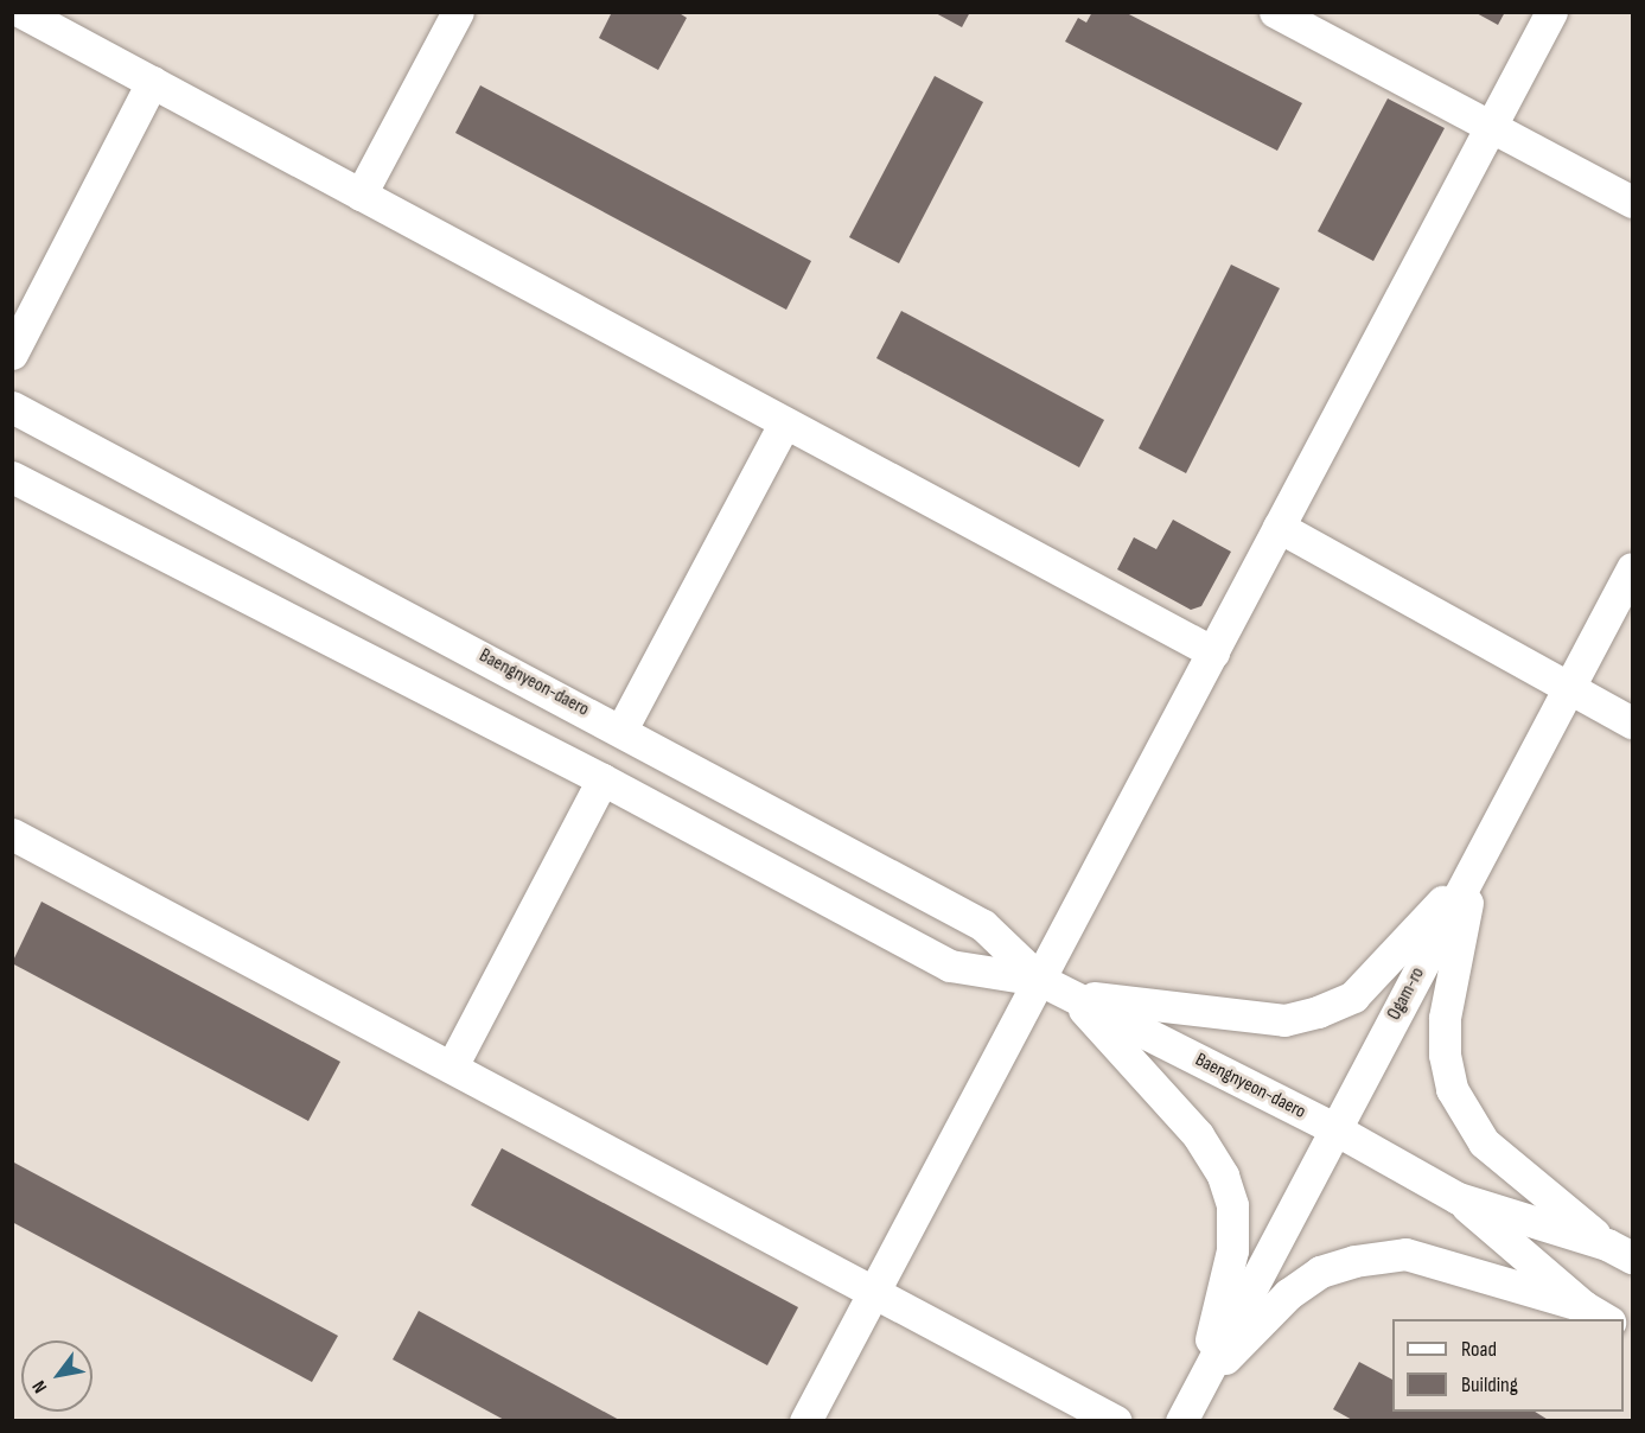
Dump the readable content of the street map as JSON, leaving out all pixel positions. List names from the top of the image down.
{
  "streets": {
    "street": ["Baengnyeon-daero", "Ogam-ro"]
  },
  "crossings": [
    ["Baengnyeon-daero", "Ogam-ro"]
  ],
  "legend": ["Road", "Building"],
  "north": "bottom left"
}
